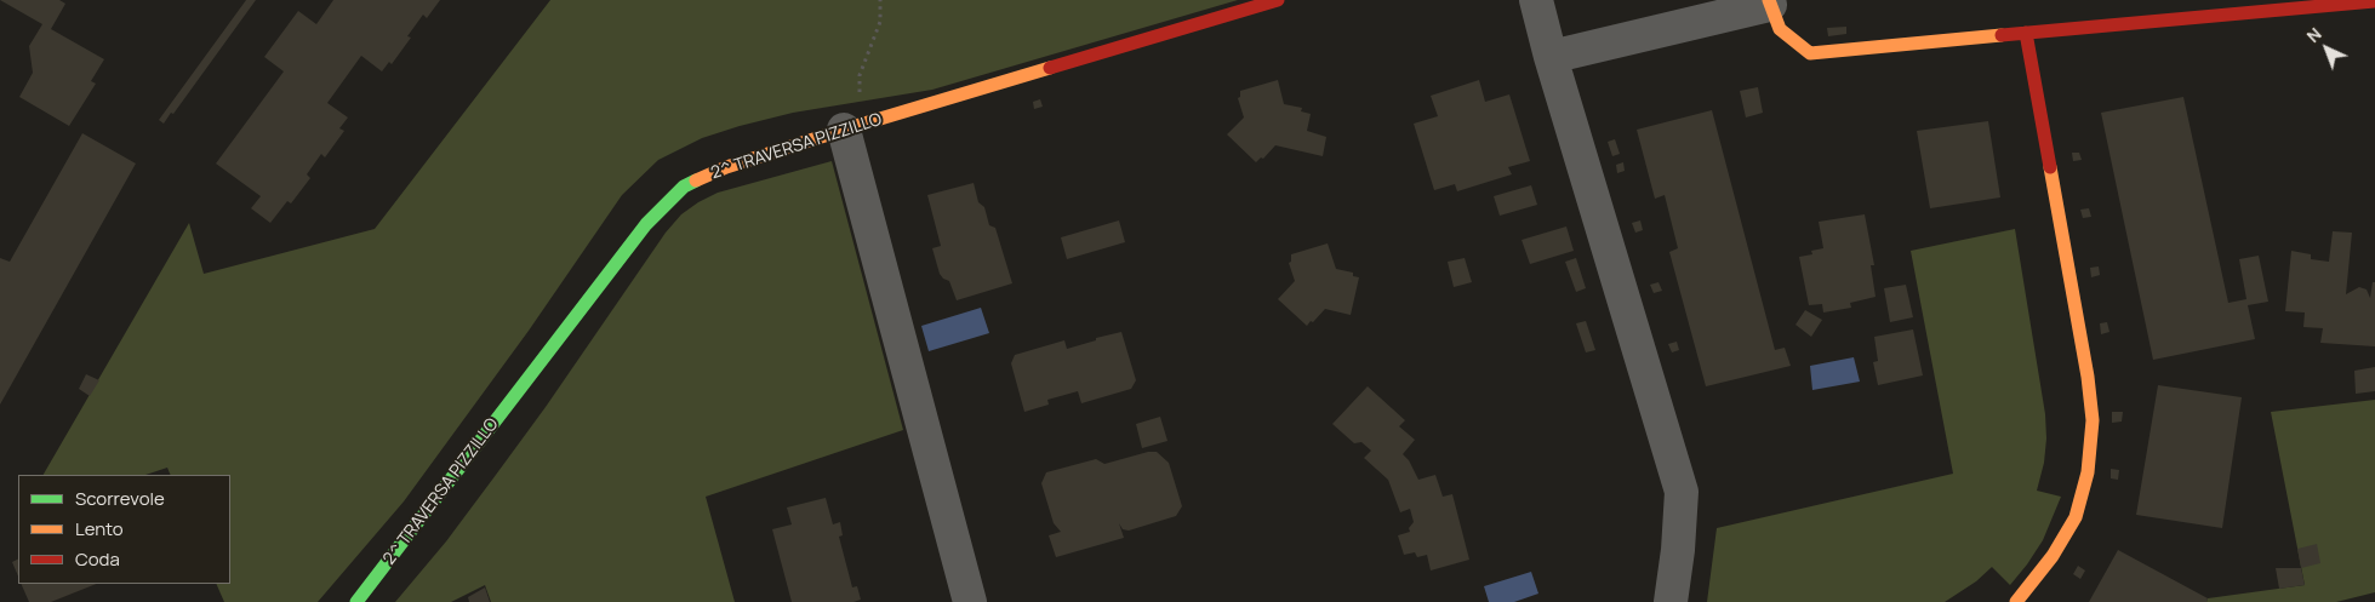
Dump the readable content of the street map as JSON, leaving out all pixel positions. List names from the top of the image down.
{
  "streets": {
    "street": ["2^ TRAVERSA PIZZILLO"]
  },
  "legend": ["Scorrevole", "Lento", "Coda"],
  "north": "top left"
}
